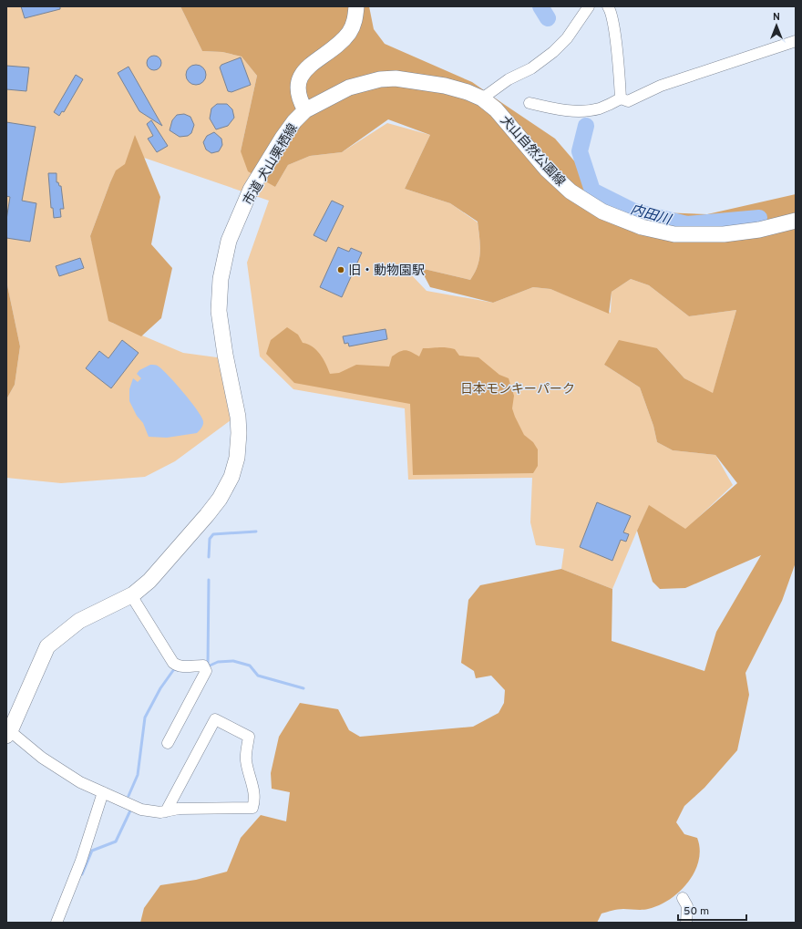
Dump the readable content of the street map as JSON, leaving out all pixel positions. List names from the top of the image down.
{
  "streets": {
    "street": ["犬山自然公園線", "市道 犬山栗栖線"]
  },
  "crossings": [
    ["犬山自然公園線", "市道 犬山栗栖線"]
  ],
  "water": ["内田川"],
  "parks": ["日本モンキーパーク"],
  "places": ["旧・動物園駅"],
  "scale_bar": "50 m",
  "north": "top"
}
